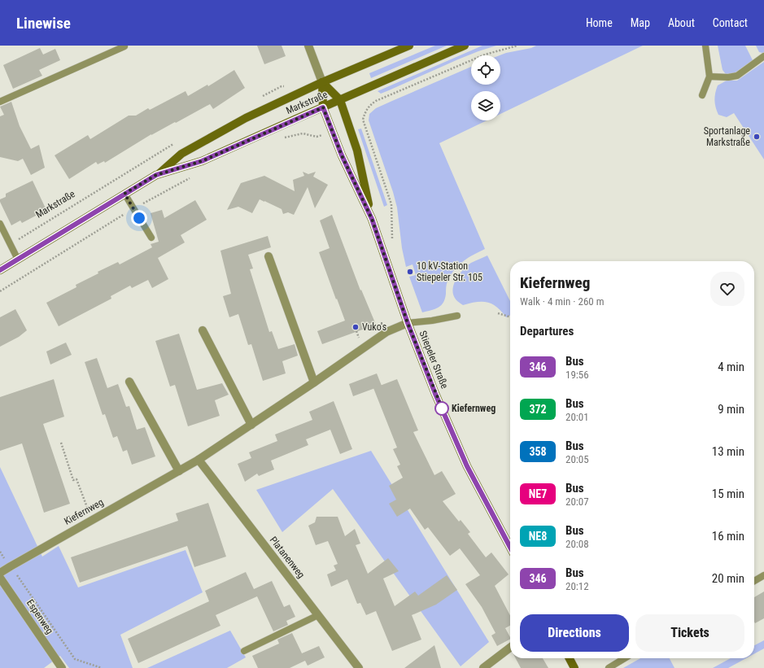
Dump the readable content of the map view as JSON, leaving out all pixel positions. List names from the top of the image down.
{
  "streets": {
    "main road": ["Markstraße", "Stiepeler Straße"],
    "street": ["Kiefernweg", "Platanenweg", "Espenweg"]
  },
  "crossings": [
    ["Markstraße", "Stiepeler Straße"],
    ["Stiepeler Straße", "Kiefernweg"],
    ["Kiefernweg", "Platanenweg"]
  ],
  "places": [
    "Sportanlage Markstraße",
    "10 kV-Station Stiepeler Str. 105",
    "Vuko's",
    "Kiefernweg"
  ],
  "lines": ["bus line 346"],
  "page": {
    "header": "Linewise",
    "nav": [
      "Home",
      "Map",
      "About",
      "Contact"
    ],
    "heading": [
      ["Kiefernweg", "Walk · 4 min · 260 m"],
      "Departures"
    ],
    "list": [
      {
        "mark": "346",
        "name": "Bus",
        "note": "19:56",
        "value": "4 min"
      },
      {
        "mark": "372",
        "name": "Bus",
        "note": "20:01",
        "value": "9 min"
      },
      {
        "mark": "358",
        "name": "Bus",
        "note": "20:05",
        "value": "13 min"
      },
      {
        "mark": "NE7",
        "name": "Bus",
        "note": "20:07",
        "value": "15 min"
      },
      {
        "mark": "NE8",
        "name": "Bus",
        "note": "20:08",
        "value": "16 min"
      },
      {
        "mark": "346",
        "name": "Bus",
        "note": "20:12",
        "value": "20 min"
      }
    ],
    "buttons": ["Directions", "Tickets"]
  }
}
